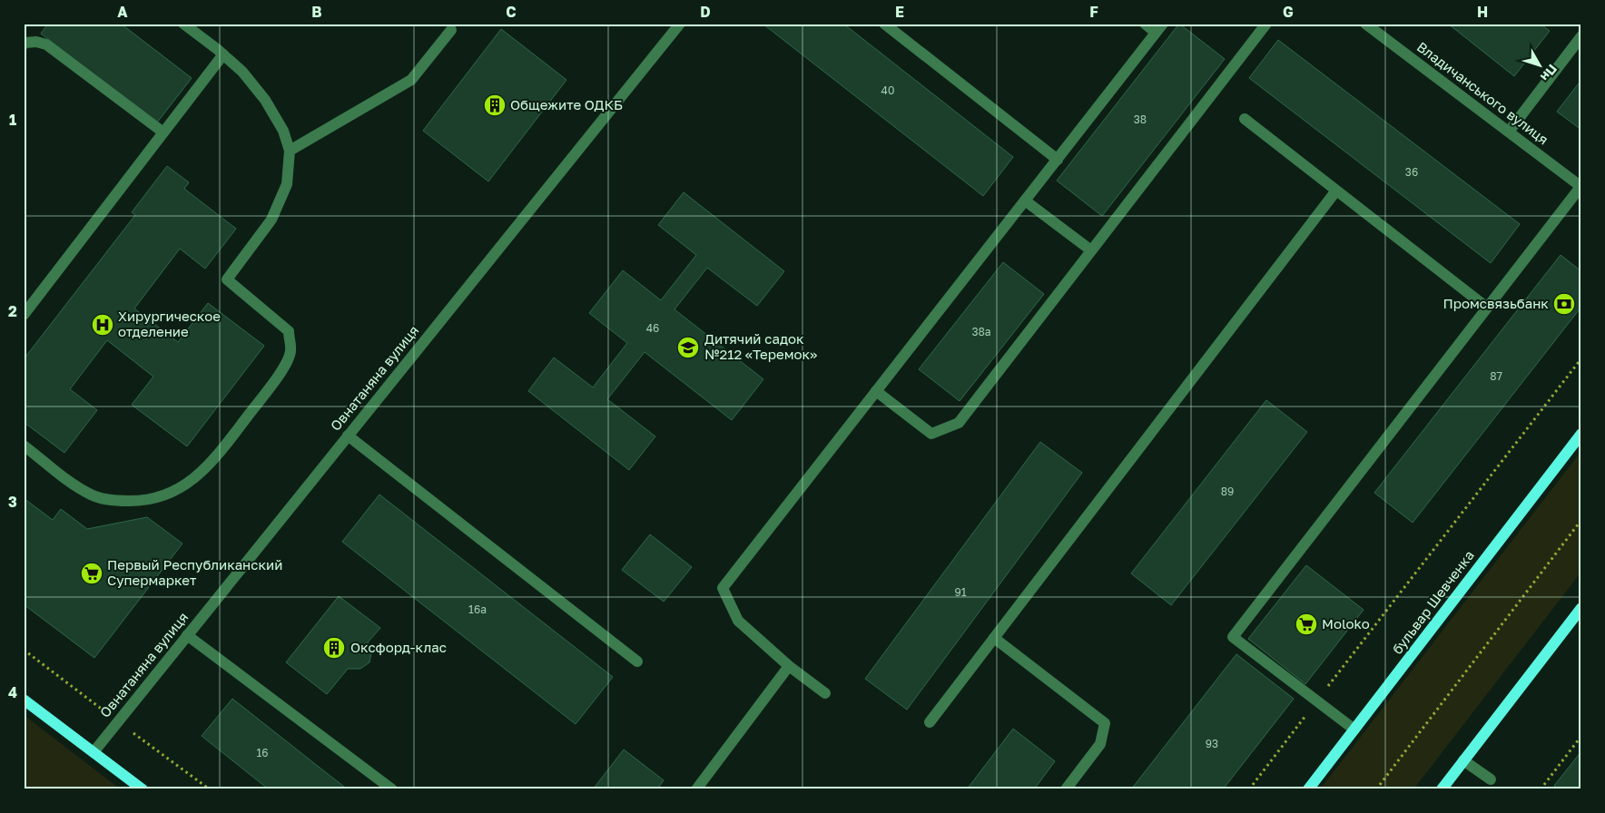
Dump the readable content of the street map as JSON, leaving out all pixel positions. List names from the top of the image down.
{
  "streets": {
    "main road": ["бульвар Шевченка"],
    "street": ["Владичанського вулиця", "Овнатаняна вулиця"]
  },
  "places": {
    "building": ["Общежите ОДКБ", "Оксфорд-клас"],
    "bank": ["Промсвязьбанк"],
    "hospital": ["Хирургическое отделение"],
    "school or university": ["Дитячий садок №212 «Теремок»"],
    "supermarket": ["Первый Республиканский Супермаркет", "Moloko"]
  },
  "house_numbers": [
    "40",
    "38",
    "36",
    "46",
    "38а",
    "87",
    "89",
    "91",
    "16а",
    "93",
    "16"
  ],
  "north": "bottom right",
  "grid": {
    "columns": [
      "A",
      "B",
      "C",
      "D",
      "E",
      "F",
      "G",
      "H"
    ],
    "rows": [
      "1",
      "2",
      "3",
      "4"
    ]
  }
}
